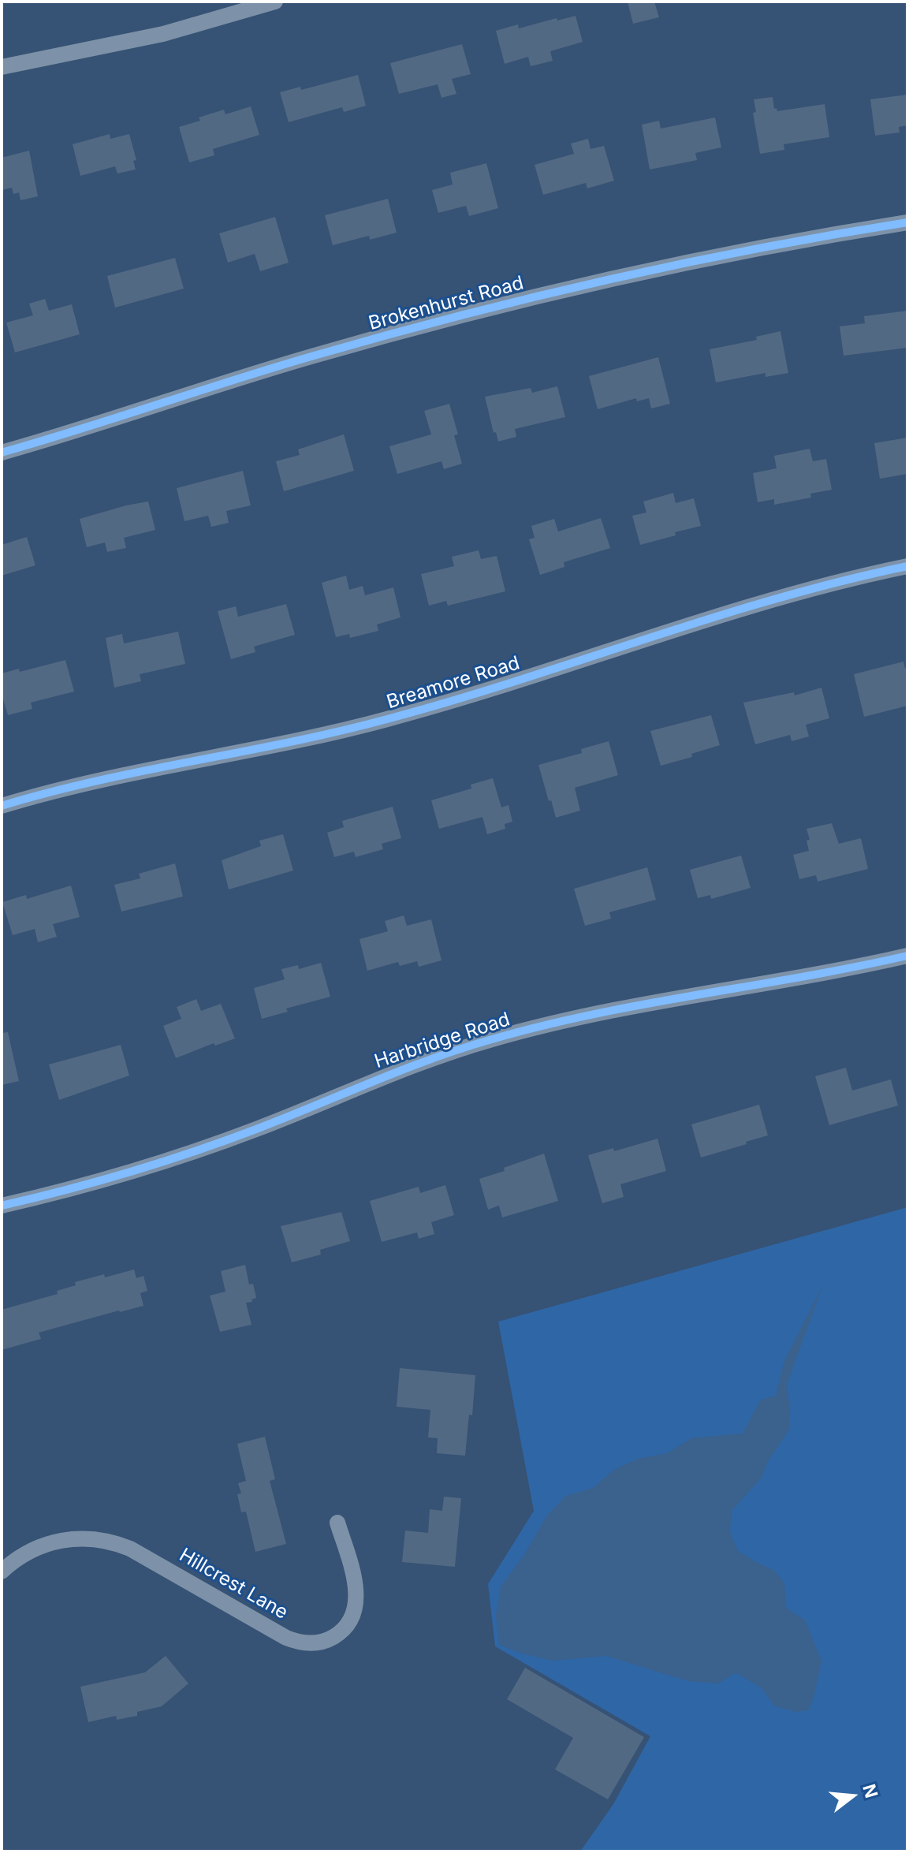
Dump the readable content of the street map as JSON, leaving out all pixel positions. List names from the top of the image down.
{
  "streets": {
    "street": [
      "Brokenhurst Road",
      "Breamore Road",
      "Harbridge Road",
      "Hillcrest Lane"
    ]
  },
  "north": "right"
}
